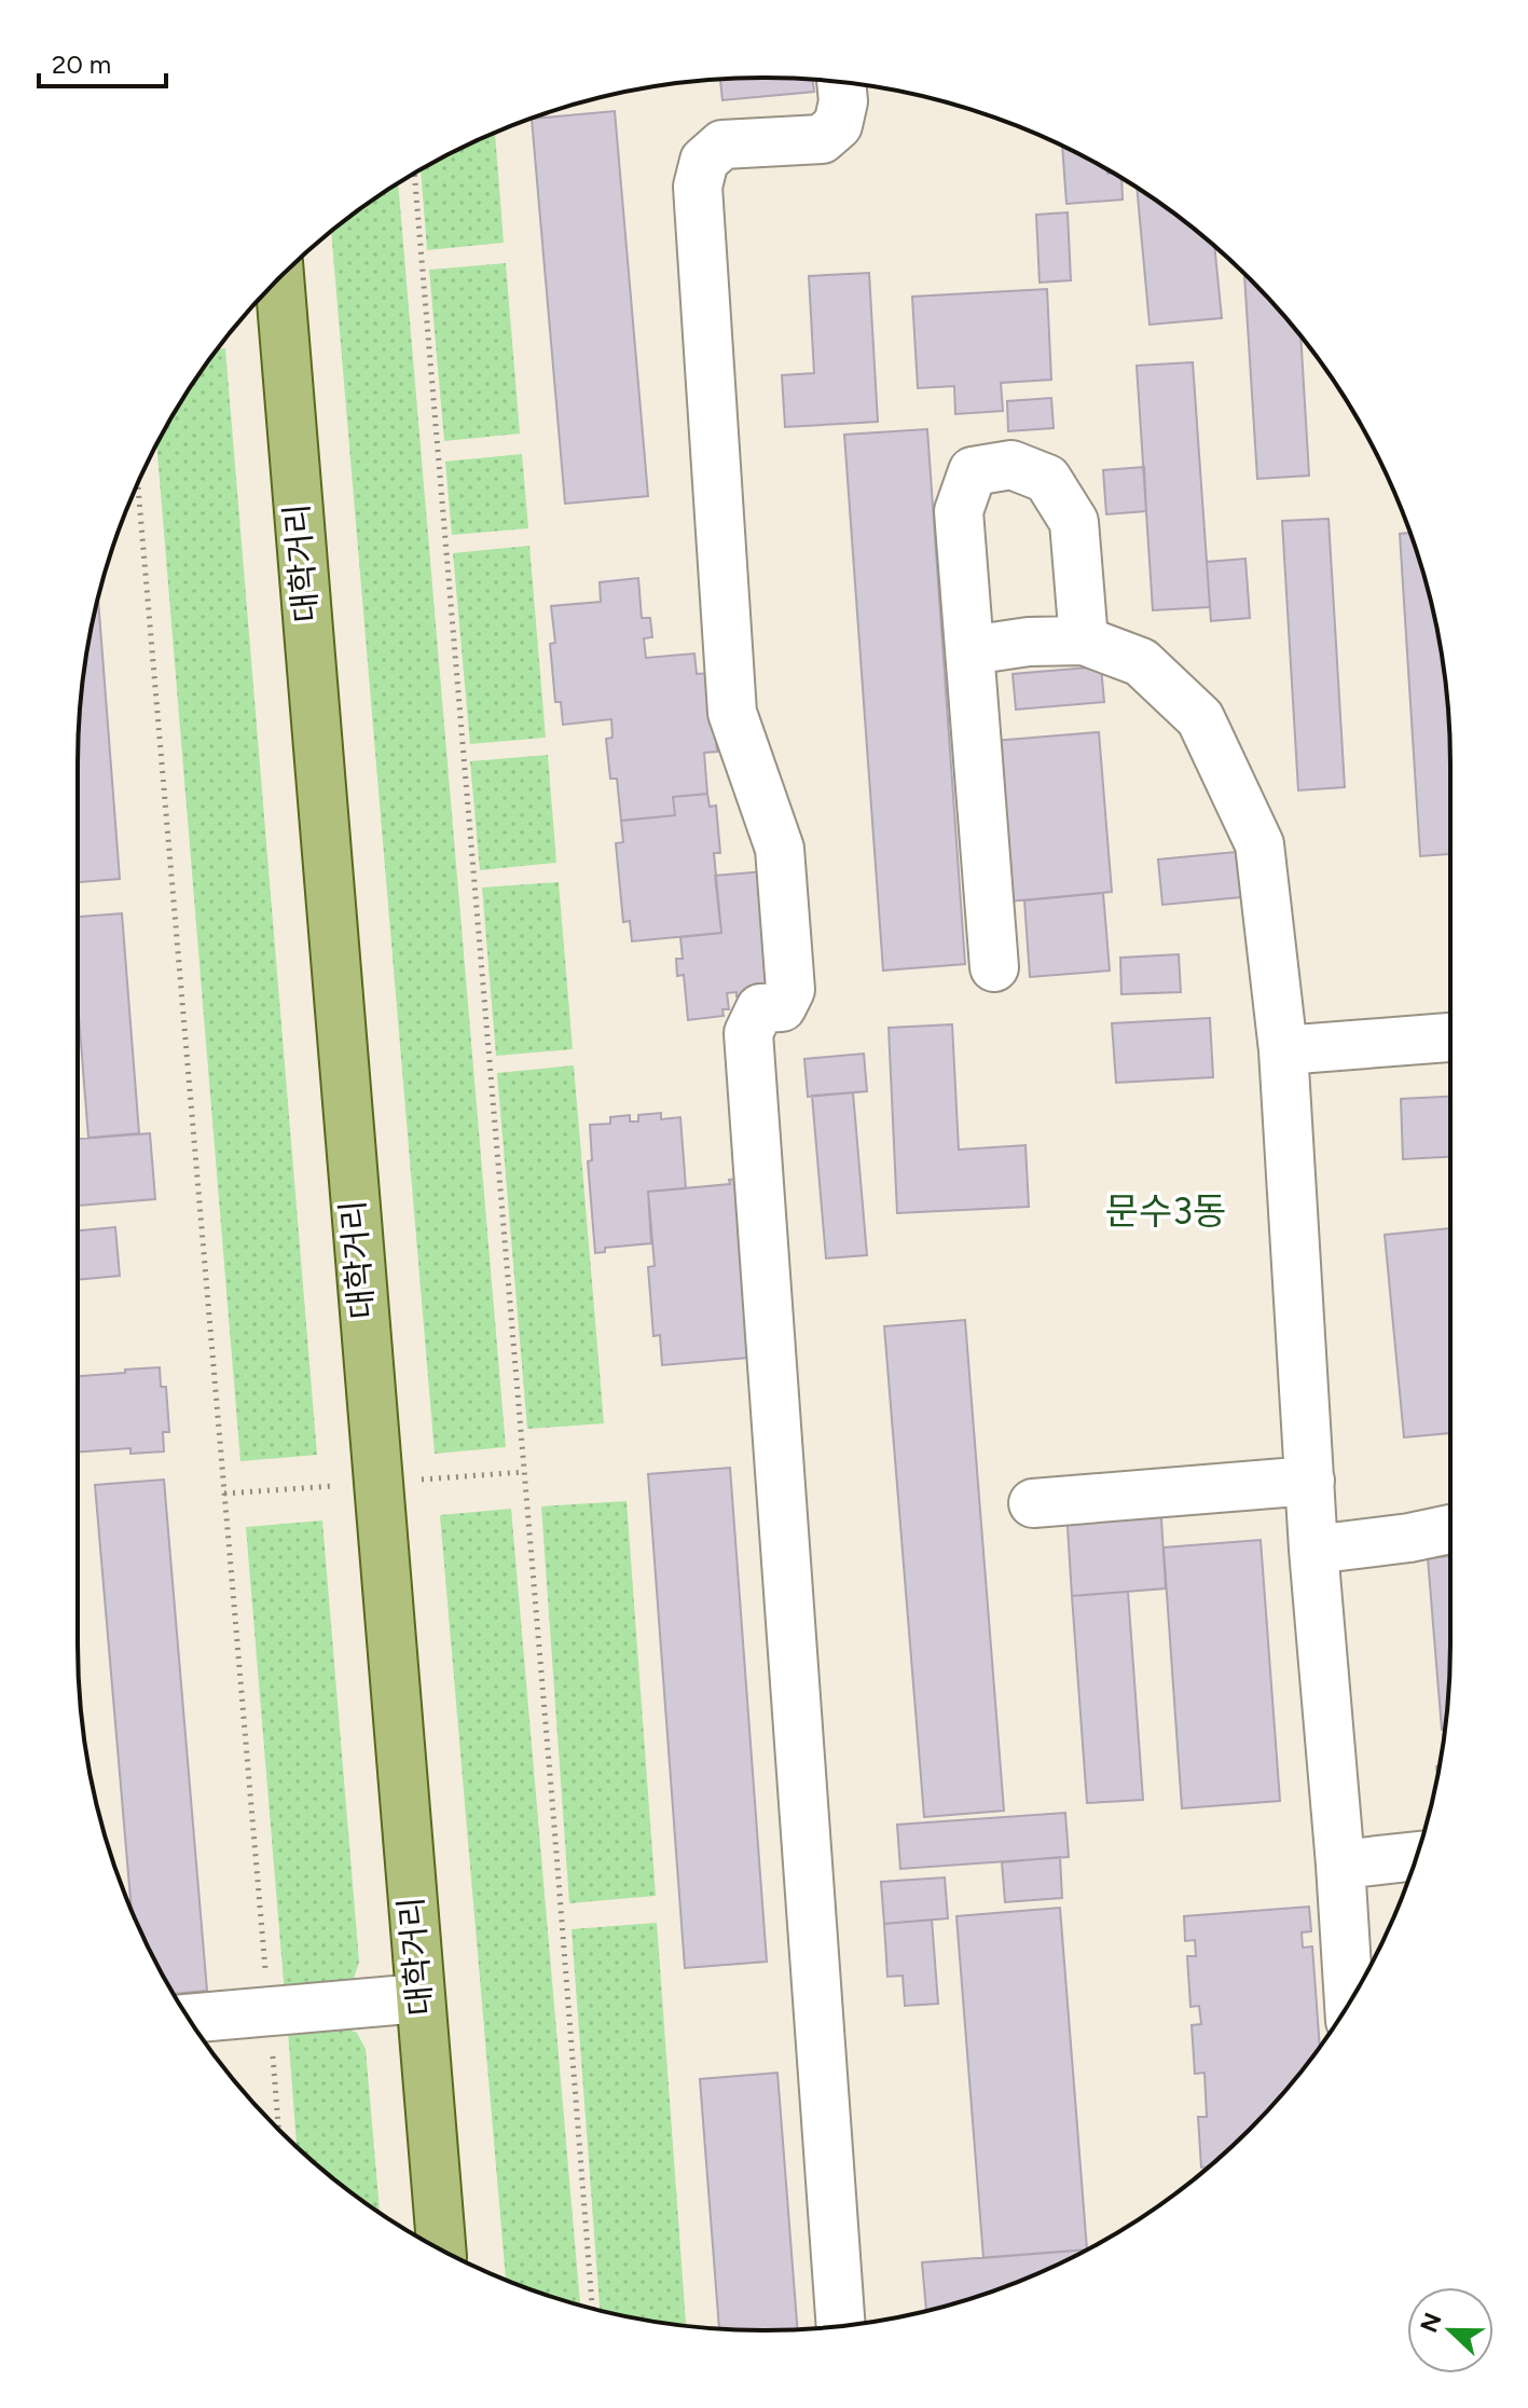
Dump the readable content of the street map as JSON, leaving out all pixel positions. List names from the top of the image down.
{
  "streets": {
    "main road": ["대학거리"]
  },
  "districts": ["문수3동"],
  "scale_bar": "20 m",
  "north": "left"
}
